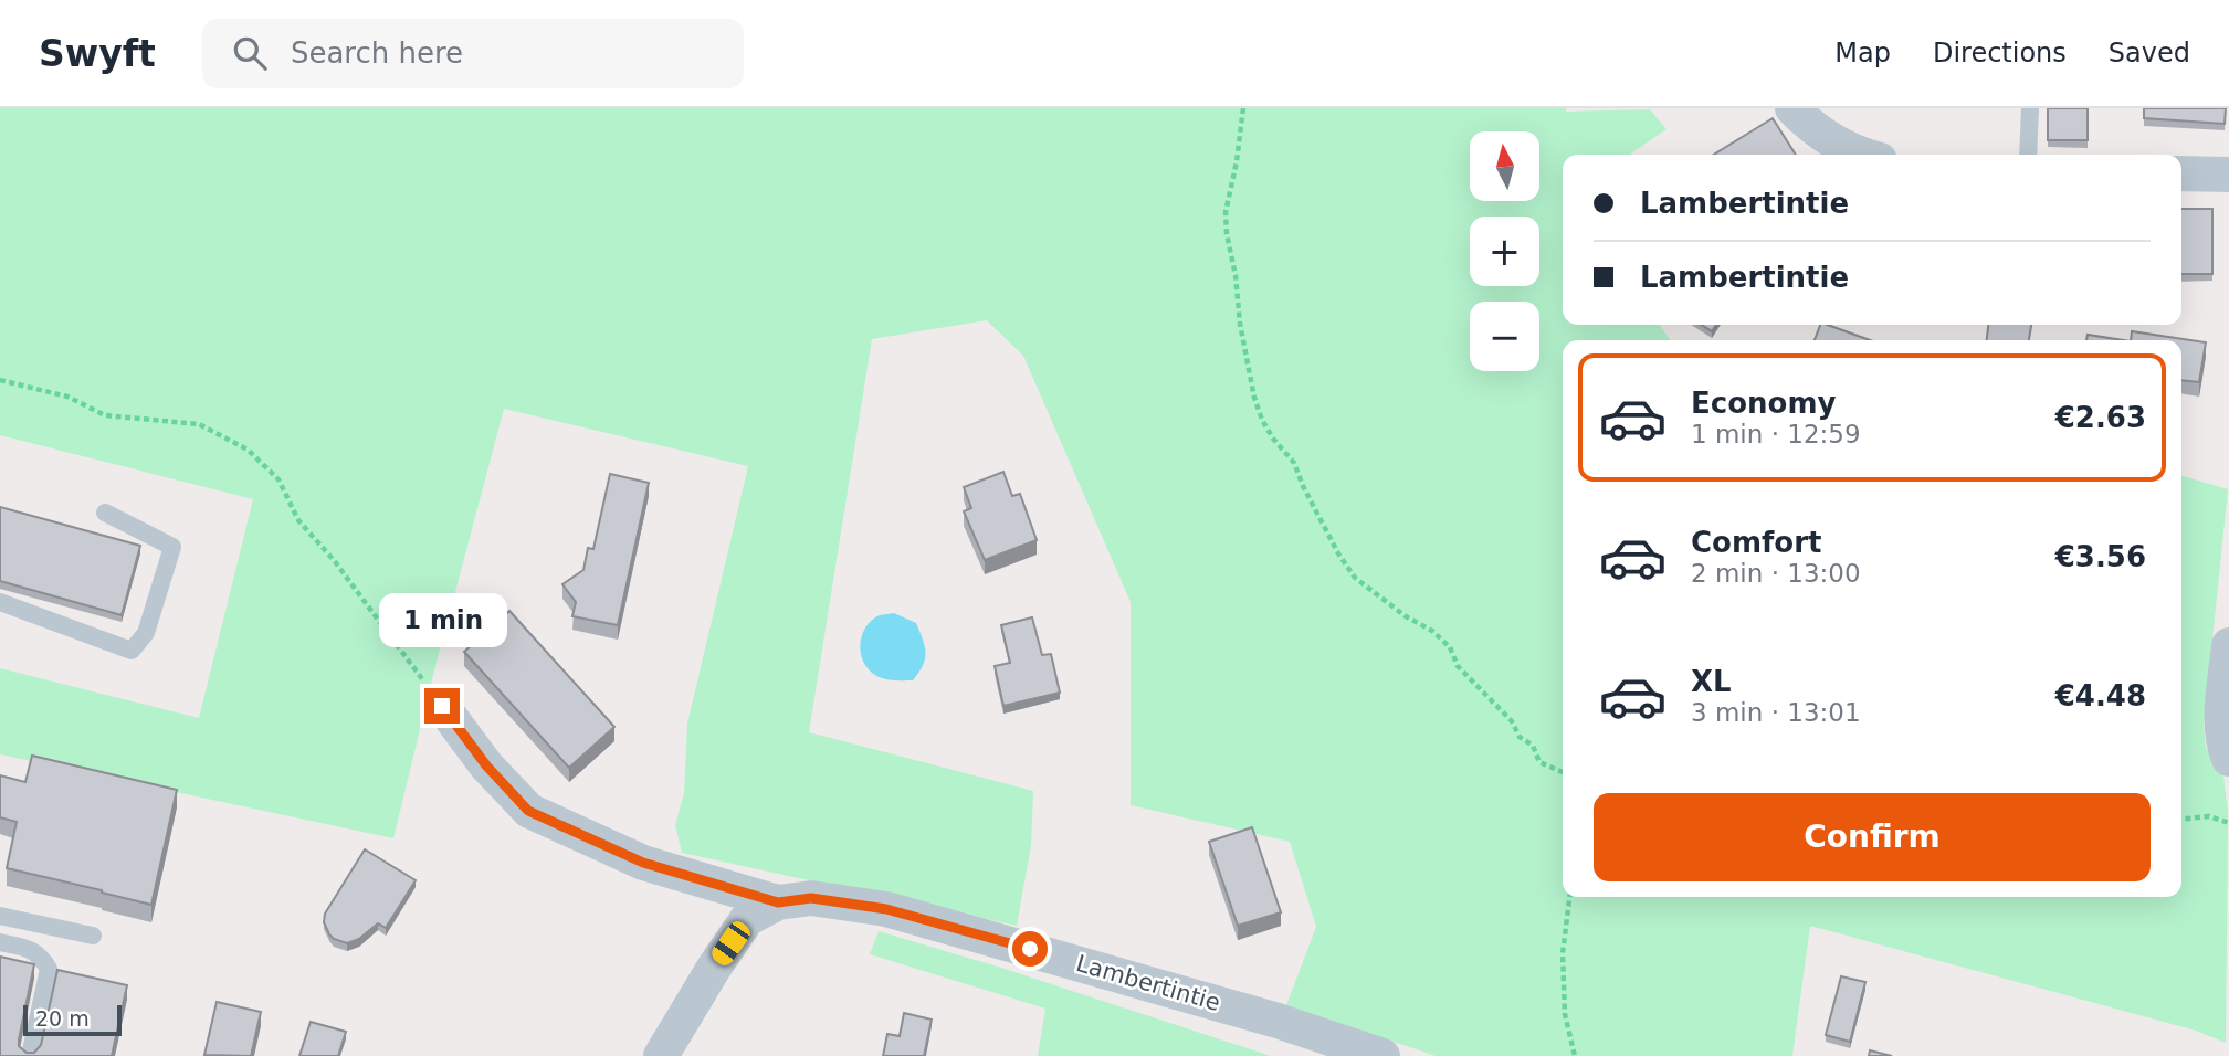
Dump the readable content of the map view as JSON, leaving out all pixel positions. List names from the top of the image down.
{
  "streets": {
    "street": ["Lambertintie"]
  },
  "scale_bar": "20 m",
  "north": "top",
  "page": {
    "header": "Swyft",
    "search": "Search here",
    "nav": ["Map", "Directions", "Saved"],
    "map_buttons": ["+", "−"],
    "banner": ["Lambertintie", "Lambertintie"],
    "list": [
      {
        "name": "Economy",
        "note": "1 min · 12:59",
        "value": "€2.63"
      },
      {
        "name": "Comfort",
        "note": "2 min · 13:00",
        "value": "€3.56"
      },
      {
        "name": "XL",
        "note": "3 min · 13:01",
        "value": "€4.48"
      }
    ],
    "bubble": "1 min",
    "buttons": "Confirm",
    "scale": "20 m"
  }
}
